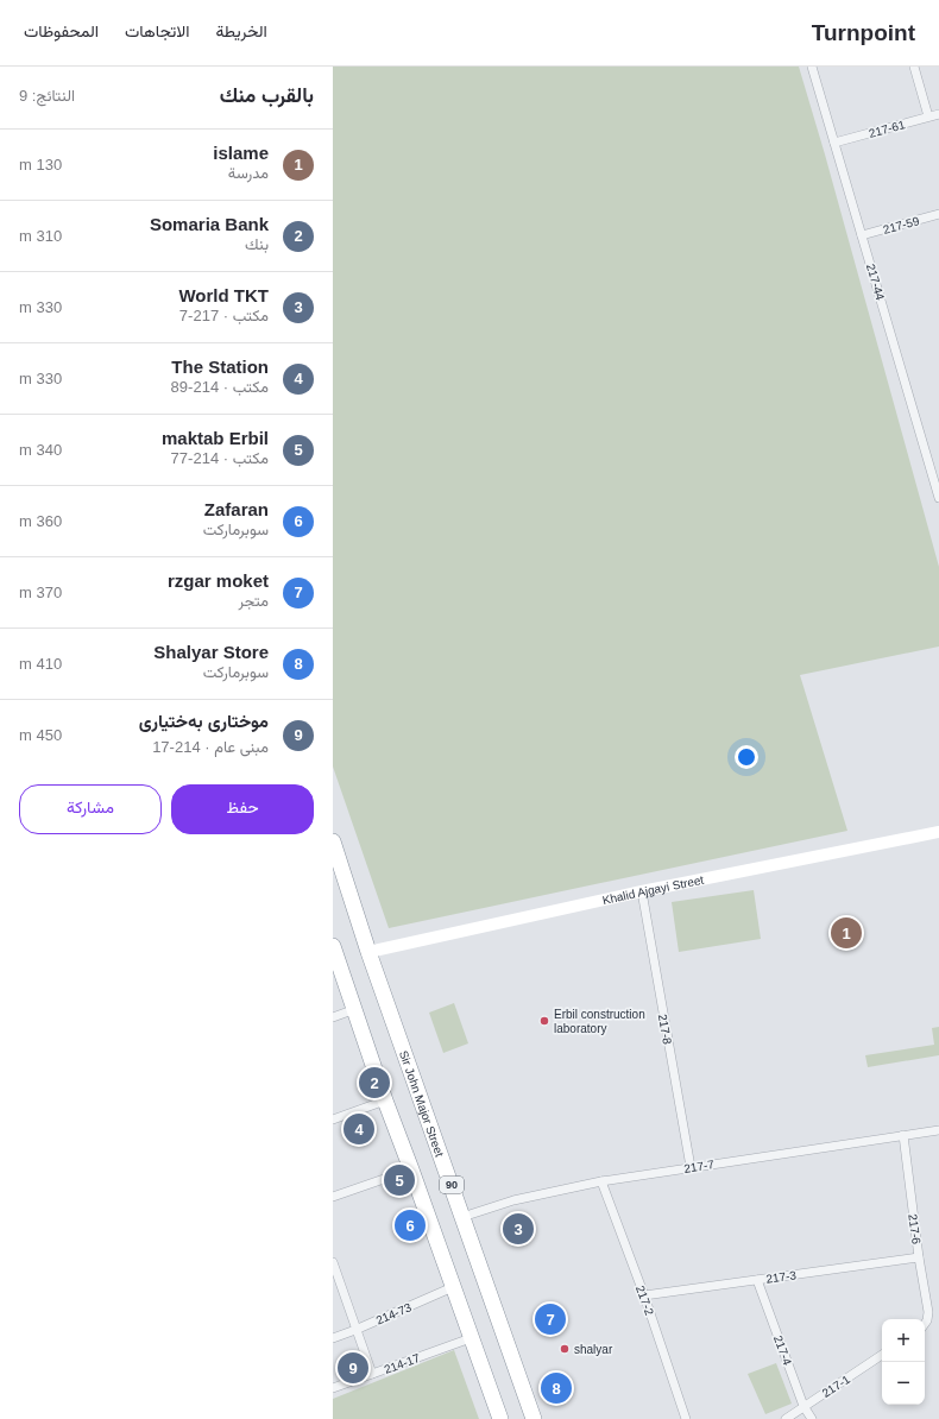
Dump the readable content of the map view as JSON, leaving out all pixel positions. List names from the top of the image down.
{
  "streets": {
    "highway": ["Sir John Major Street", "90"],
    "street": [
      "217-61",
      "217-59",
      "217-44",
      "Khalid Ajgayi Street",
      "217-8",
      "217-7",
      "217-6",
      "217-3",
      "217-2",
      "214-73",
      "217-4",
      "214-17",
      "217-1"
    ]
  },
  "crossings": [
    ["217-61", "217-44"],
    ["217-59", "217-44"],
    ["Khalid Ajgayi Street", "217-8"],
    ["Khalid Ajgayi Street", "Sir John Major Street"],
    ["217-8", "217-7"],
    ["Sir John Major Street", "217-7"],
    ["217-7", "217-6"],
    ["217-7", "217-2"],
    ["217-6", "217-3"],
    ["217-3", "217-2"],
    ["217-3", "217-4"],
    ["217-4", "217-1"]
  ],
  "places": ["Erbil construction laboratory", "shalyar"],
  "page": {
    "header": "Turnpoint",
    "nav": ["الخريطة", "الاتجاهات", "المحفوظات"],
    "heading": ["بالقرب منك", "النتائج: 9"],
    "list": [
      {
        "mark": "1",
        "name": "islame",
        "note": "مدرسة",
        "value": "130 m"
      },
      {
        "mark": "2",
        "name": "Somaria Bank",
        "note": "بنك",
        "value": "310 m"
      },
      {
        "mark": "3",
        "name": "World TKT",
        "note": "مكتب · 217-7",
        "value": "330 m"
      },
      {
        "mark": "4",
        "name": "The Station",
        "note": "مكتب · 214-89",
        "value": "330 m"
      },
      {
        "mark": "5",
        "name": "maktab Erbil",
        "note": "مكتب · 214-77",
        "value": "340 m"
      },
      {
        "mark": "6",
        "name": "Zafaran",
        "note": "سوبرماركت",
        "value": "360 m"
      },
      {
        "mark": "7",
        "name": "rzgar moket",
        "note": "متجر",
        "value": "370 m"
      },
      {
        "mark": "8",
        "name": "Shalyar Store",
        "note": "سوبرماركت",
        "value": "410 m"
      },
      {
        "mark": "9",
        "name": "موختاری بە‌ختیاری",
        "note": "مبنى عام · 214-17",
        "value": "450 m"
      }
    ],
    "buttons": ["حفظ", "مشاركة"],
    "pins": [
      "1",
      "2",
      "4",
      "5",
      "6",
      "3",
      "7",
      "9",
      "8"
    ],
    "map_buttons": ["+", "−"]
  }
}
